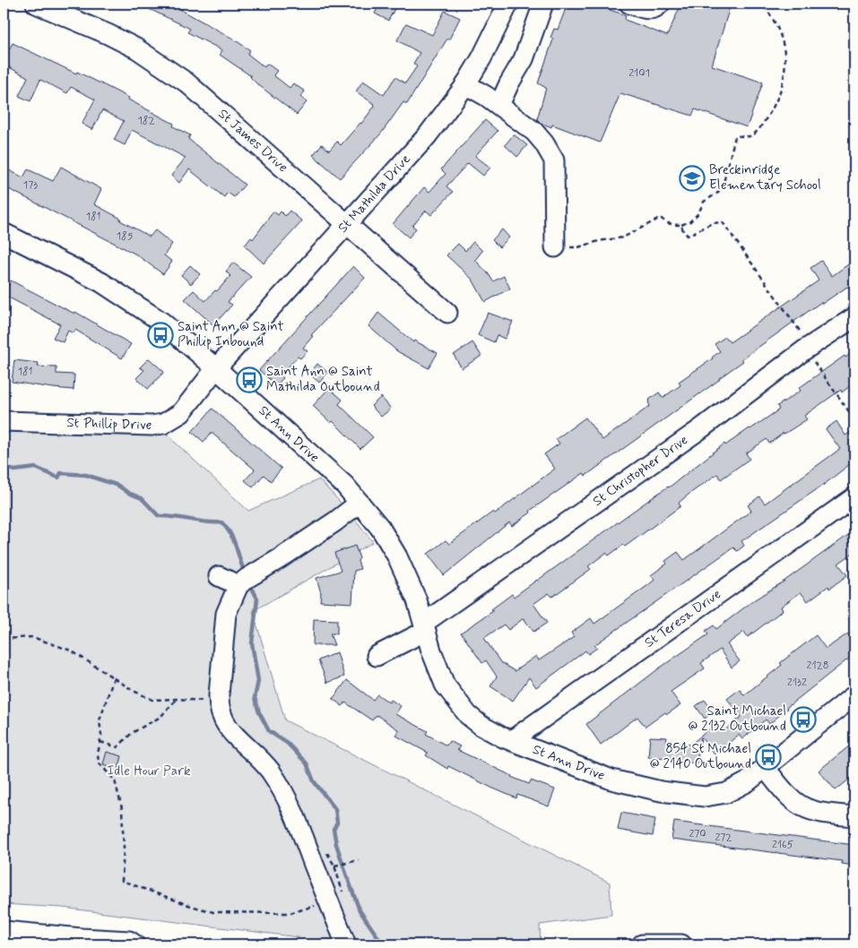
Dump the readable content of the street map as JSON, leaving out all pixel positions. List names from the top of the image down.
{
  "streets": {
    "street": [
      "St James Drive",
      "St Mathilda Drive",
      "St Phillip Drive",
      "St Ann Drive",
      "St Christopher Drive",
      "St Teresa Drive"
    ]
  },
  "crossings": [
    ["St James Drive", "St Mathilda Drive"],
    ["St Mathilda Drive", "St Phillip Drive"],
    ["St Mathilda Drive", "St Ann Drive"],
    ["St Phillip Drive", "St Ann Drive"],
    ["St Ann Drive", "St Christopher Drive"],
    ["St Ann Drive", "St Teresa Drive"]
  ],
  "parks": ["Idle Hour Park"],
  "places": {
    "school or university": ["Breckinridge Elementary School"],
    "bus stop": [
      "Saint Ann @ Saint Phillip Inbound",
      "Saint Ann @ Saint Mathilda Outbound",
      "Saint Michael @ 2132 Outbound",
      "854 St Michael @ 2140 Outbound"
    ]
  },
  "house_numbers": [
    "2101",
    "182",
    "173",
    "181",
    "185",
    "181",
    "2128",
    "2132",
    "270",
    "272",
    "2165"
  ]
}
